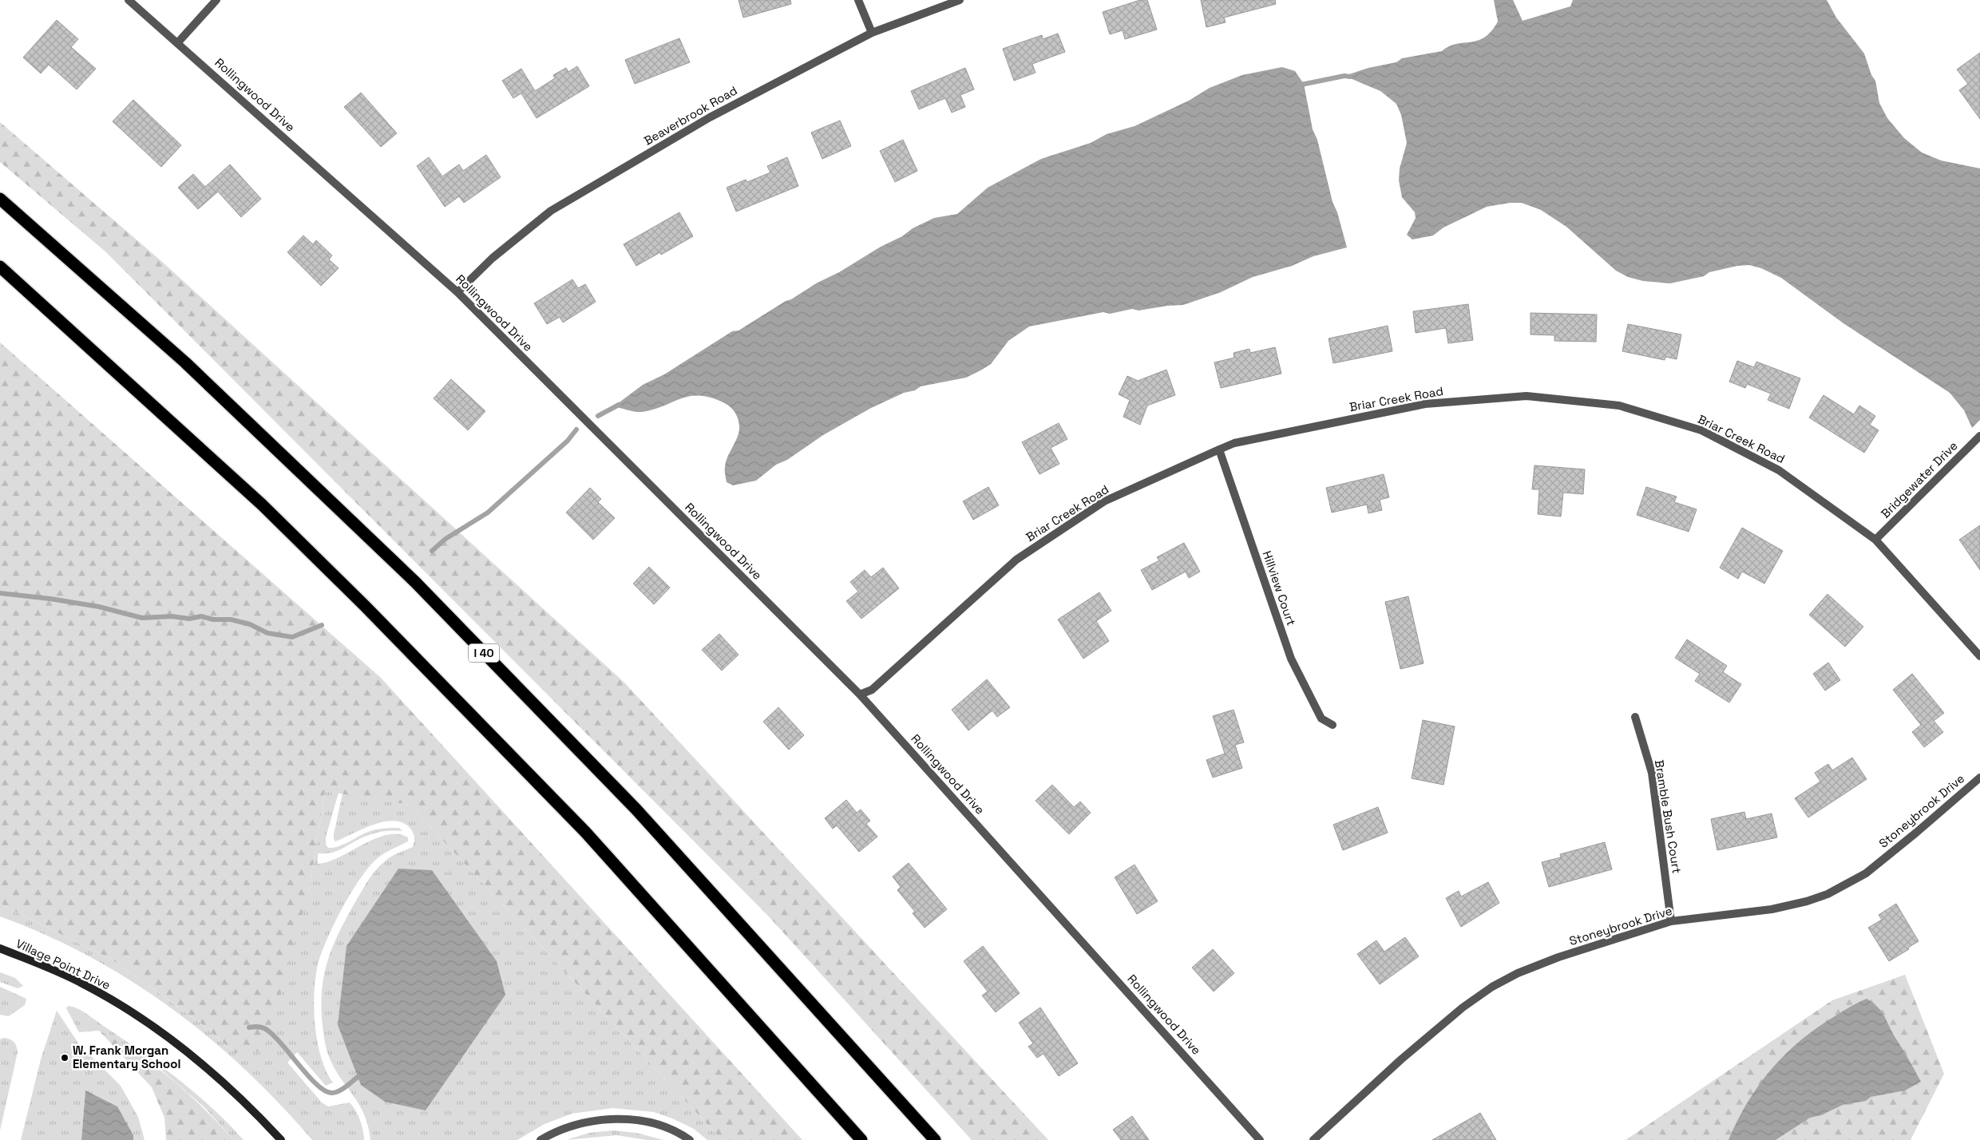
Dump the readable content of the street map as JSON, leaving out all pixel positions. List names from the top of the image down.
{
  "streets": {
    "highway": ["I 40"],
    "street": [
      "Rollingwood Drive",
      "Beaverbrook Road",
      "Briar Creek Road",
      "Bridgewater Drive",
      "Hillview Court",
      "Stoneybrook Drive",
      "Bramble Bush Court",
      "Village Point Drive"
    ]
  },
  "crossings": [
    ["Rollingwood Drive", "Beaverbrook Road"],
    ["Rollingwood Drive", "Briar Creek Road"],
    ["Briar Creek Road", "Bridgewater Drive"],
    ["Briar Creek Road", "Hillview Court"],
    ["Stoneybrook Drive", "Bramble Bush Court"]
  ],
  "places": ["W. Frank Morgan Elementary School"]
}
